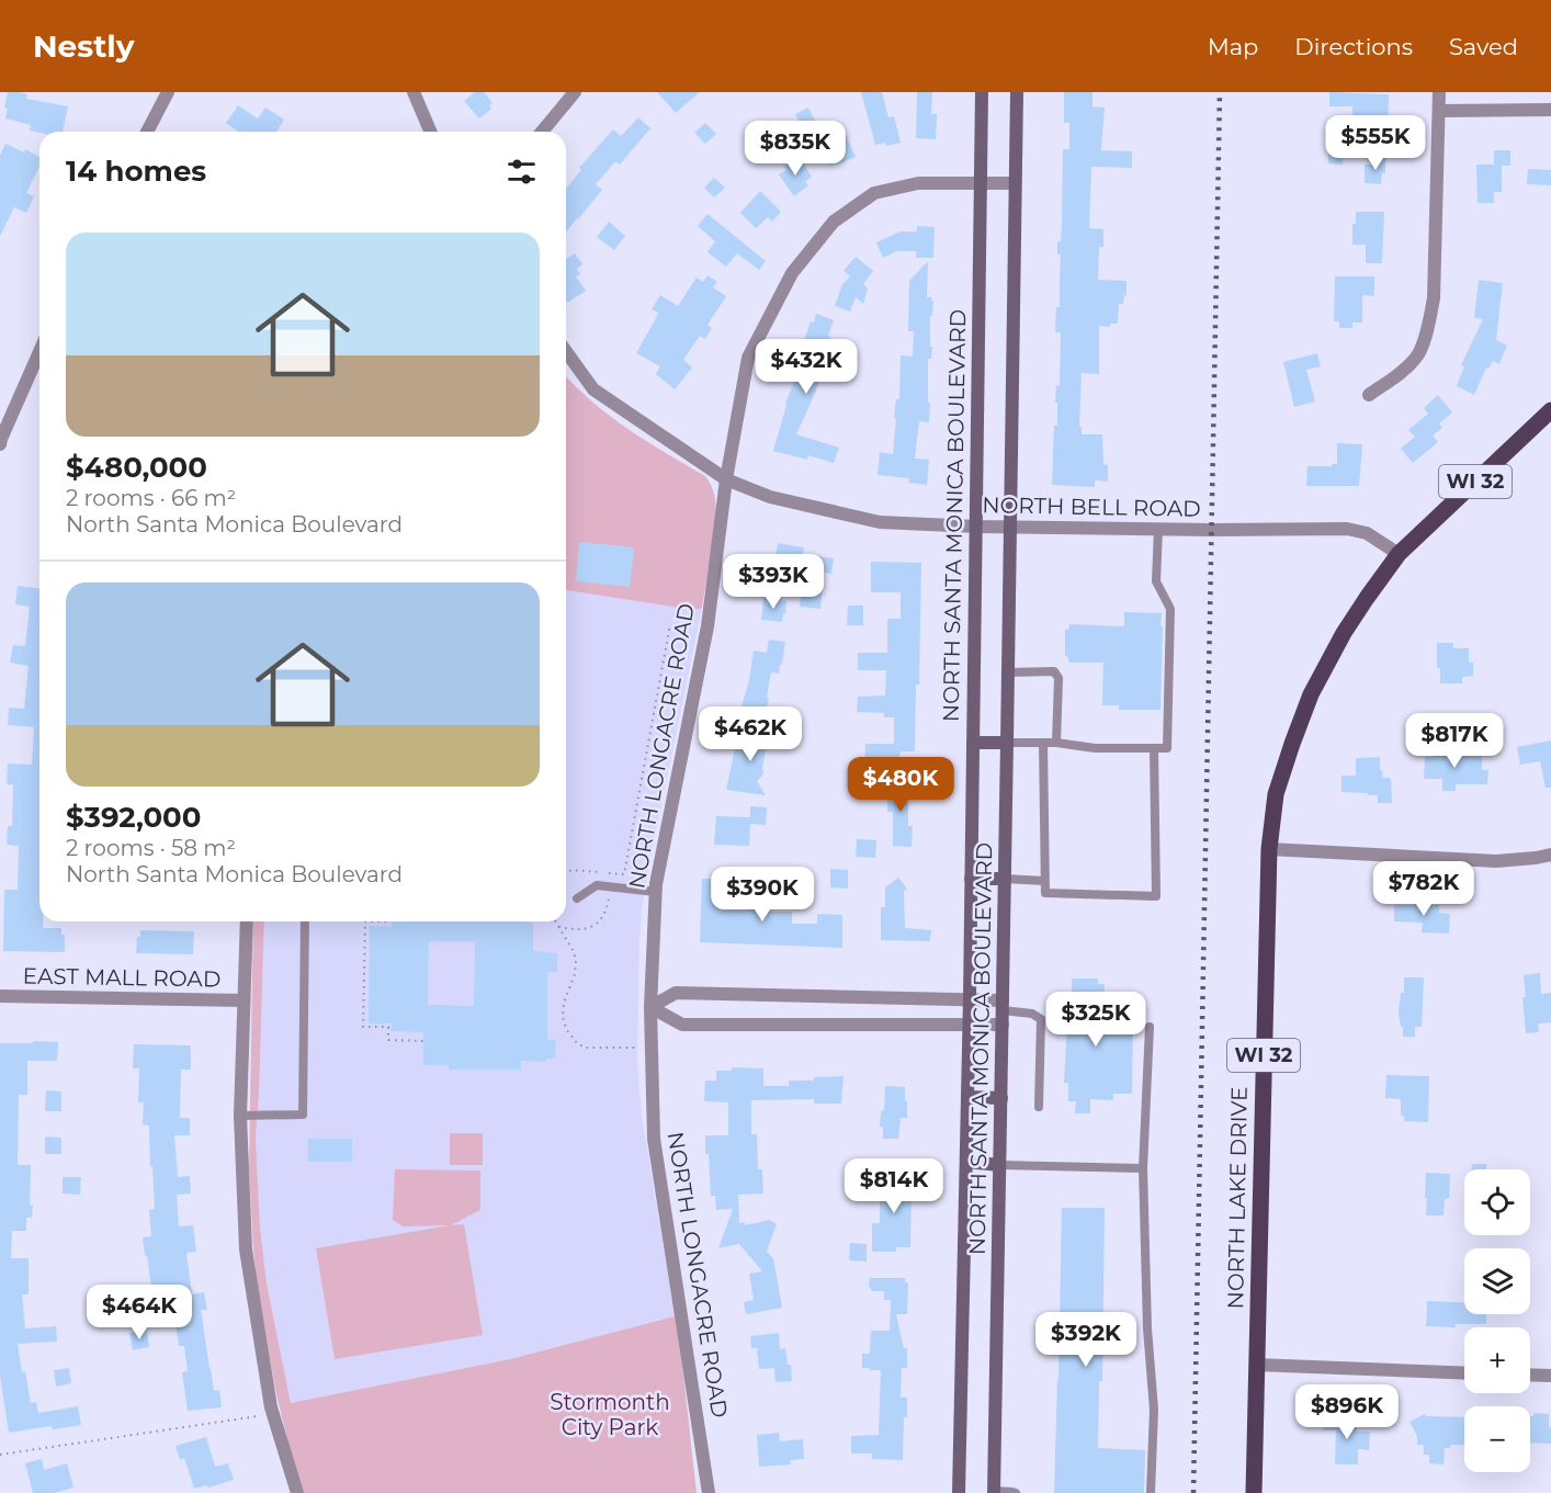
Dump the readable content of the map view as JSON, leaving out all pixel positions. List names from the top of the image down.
{
  "streets": {
    "main road": ["WI 32", "NORTH LAKE DRIVE"],
    "street": [
      "NORTH BELL ROAD",
      "NORTH SANTA MONICA BOULEVARD",
      "NORTH LONGACRE ROAD",
      "EAST MALL ROAD"
    ]
  },
  "crossings": [
    ["NORTH BELL ROAD", "NORTH SANTA MONICA BOULEVARD"],
    ["NORTH BELL ROAD", "NORTH LONGACRE ROAD"],
    ["NORTH BELL ROAD", "NORTH LAKE DRIVE"],
    ["NORTH SANTA MONICA BOULEVARD", "NORTH LONGACRE ROAD"]
  ],
  "parks": ["Stormonth City Park"],
  "page": {
    "header": "Nestly",
    "nav": ["Map", "Directions", "Saved"],
    "price": [
      "$555K",
      "$835K",
      "$432K",
      "$393K",
      "$462K",
      "$817K",
      "$480K",
      "$782K",
      "$390K",
      "$325K",
      "$814K",
      "$464K",
      "$392K",
      "$896K"
    ],
    "heading": "14 homes",
    "list": [
      {
        "name": "$480,000",
        "note": "2 rooms · 66 m² · North Santa Monica Boulevard"
      },
      {
        "name": "$392,000",
        "note": "2 rooms · 58 m² · North Santa Monica Boulevard"
      }
    ],
    "map_buttons": ["+", "−"]
  }
}
